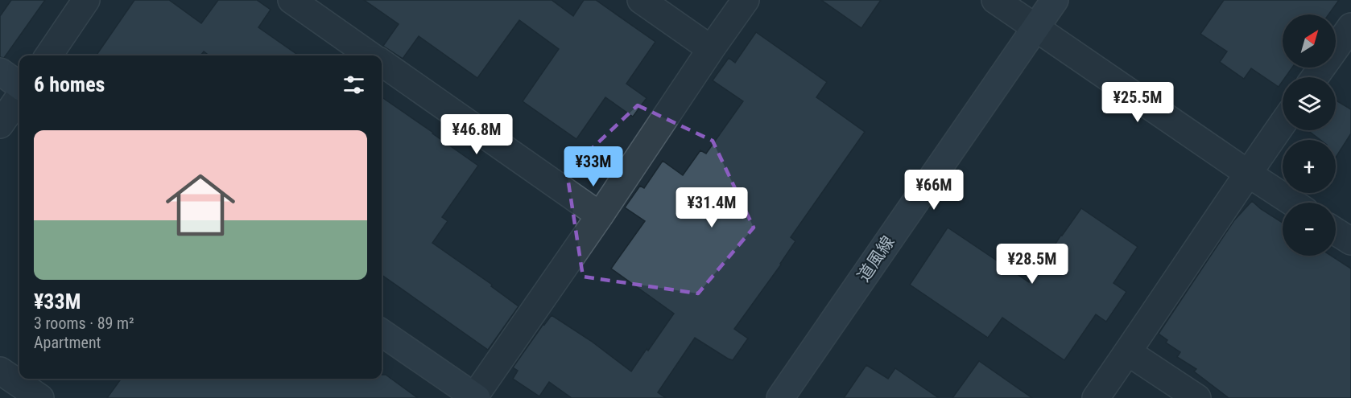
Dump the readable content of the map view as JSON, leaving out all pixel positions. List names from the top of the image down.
{
  "streets": {
    "street": ["道風線"]
  },
  "north": "top right",
  "page": {
    "map_buttons": ["+", "−"],
    "heading": "6 homes",
    "price": [
      "¥25.5M",
      "¥46.8M",
      "¥33M",
      "¥66M",
      "¥31.4M",
      "¥28.5M"
    ],
    "list": [
      {
        "name": "¥33M",
        "note": "3 rooms · 89 m² · Apartment"
      }
    ]
  }
}
